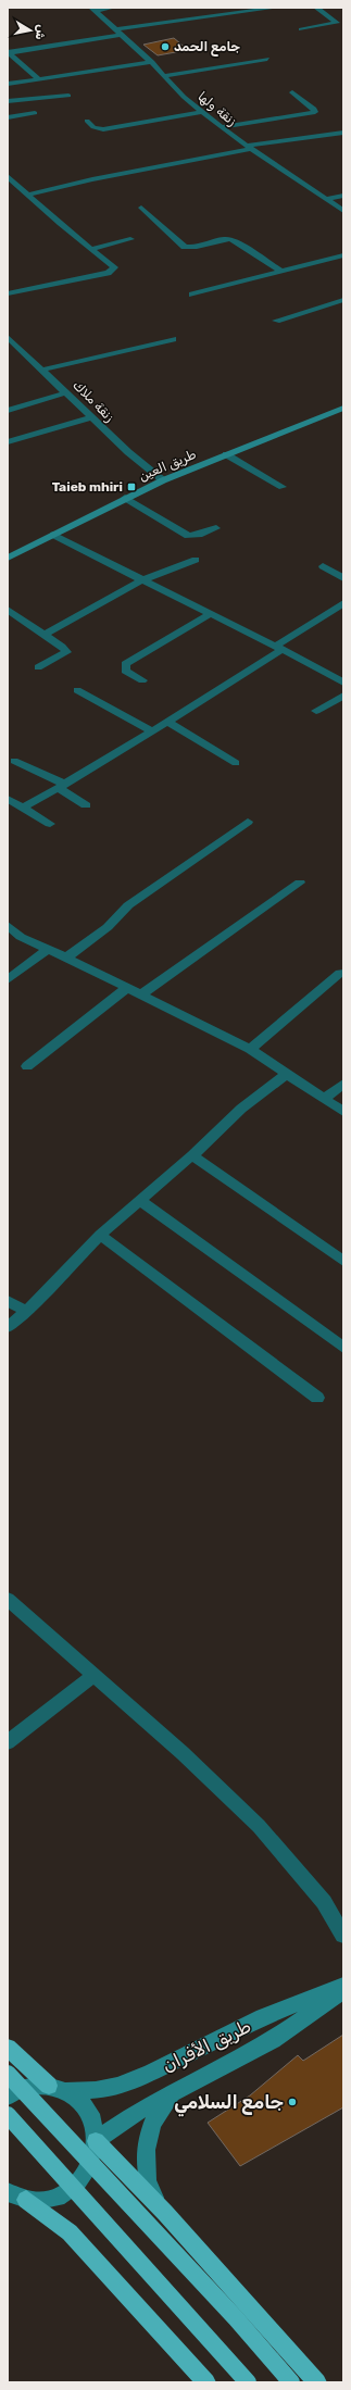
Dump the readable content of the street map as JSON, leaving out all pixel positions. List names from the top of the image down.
{
  "streets": {
    "main road": ["طريق العين", "طريق الأفران"],
    "street": ["زنقة ولها", "زنقة ملاك"]
  },
  "crossings": [
    ["زنقة ملاك", "طريق العين"]
  ],
  "places": {
    "other": ["جامع الحمد", "جامع السلامي"],
    "transit": ["Taieb mhiri"]
  },
  "north": "right"
}
